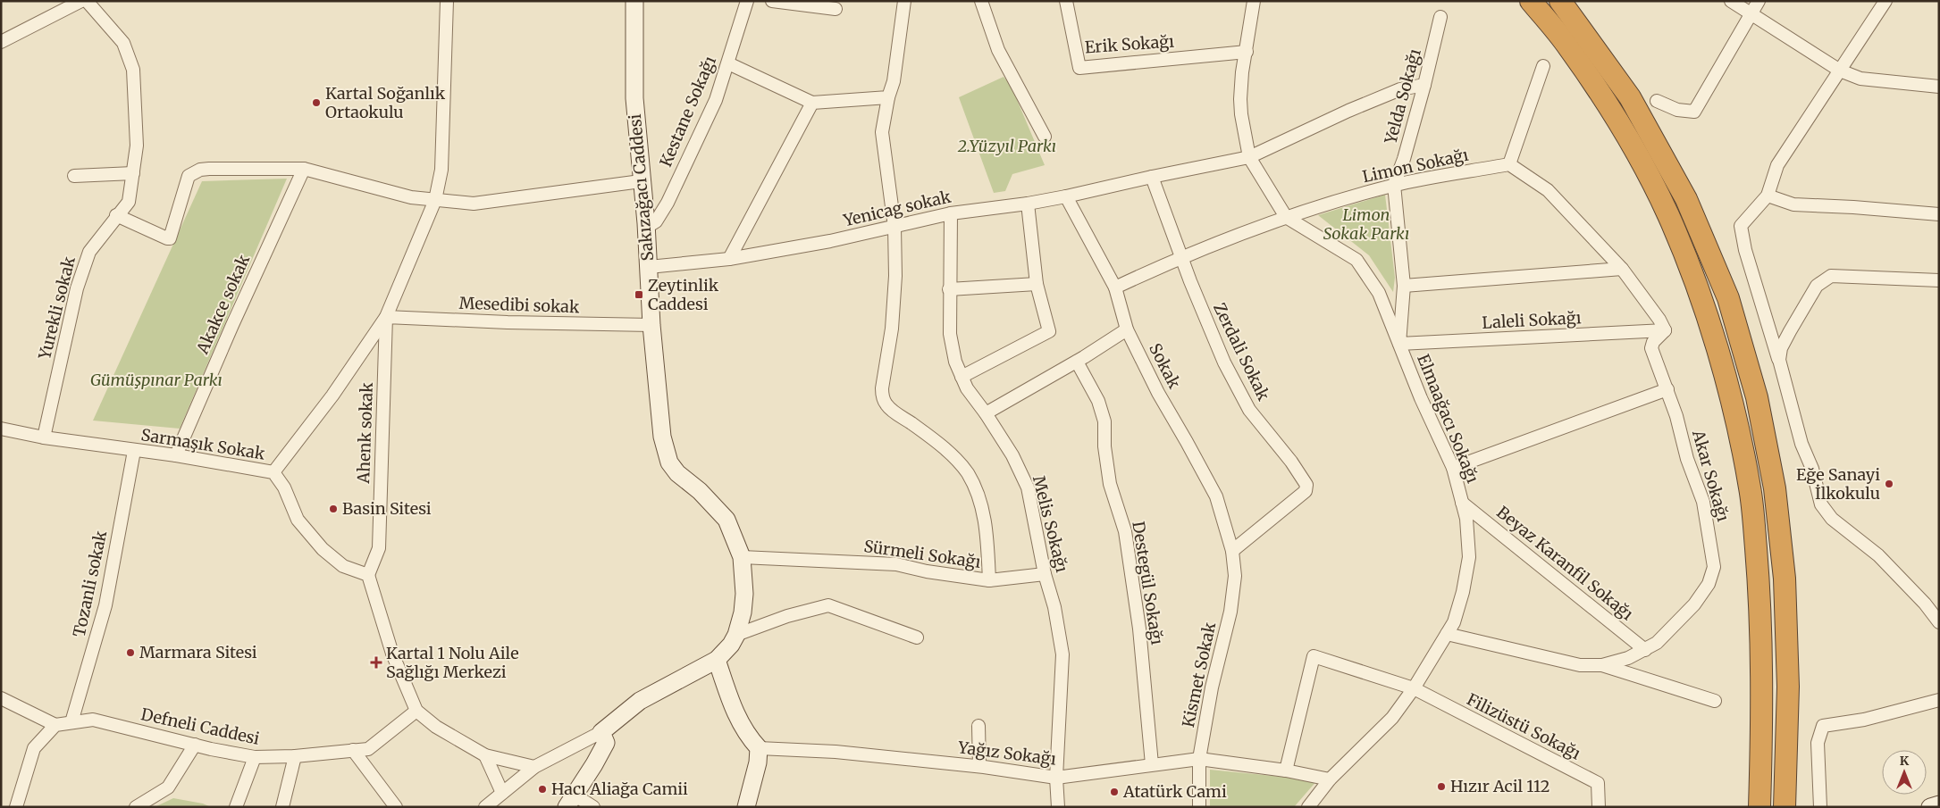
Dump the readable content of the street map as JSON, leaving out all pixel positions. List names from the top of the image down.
{
  "streets": {
    "street": [
      "Erik Sokağı",
      "Yelda Sokağı",
      "Kestane Sokağı",
      "Limon Sokağı",
      "Sakızağacı Caddesi",
      "Yenicag sokak",
      "Akakce sokak",
      "Mesedibi sokak",
      "Yurekli sokak",
      "Laleli Sokağı",
      "Zerdali Sokak",
      "Sokak",
      "Elmaağacı Sokağı",
      "Ahenk sokak",
      "Sarmaşık Sokak",
      "Akar Sokağı",
      "Melis Sokağı",
      "Sürmeli Sokağı",
      "Beyaz Karanfil Sokağı",
      "Destegül Sokağı",
      "Tozanli sokak",
      "Kismet Sokak",
      "Defneli Caddesi",
      "Filizüstü Sokağı",
      "Yağız Sokağı"
    ]
  },
  "crossings": [
    ["Yelda Sokağı", "Limon Sokağı"],
    ["Yelda Sokağı", "Yenicag sokak"],
    ["Yelda Sokağı", "Laleli Sokağı"],
    ["Yelda Sokağı", "Elmaağacı Sokağı"],
    ["Kestane Sokağı", "Sakızağacı Caddesi"],
    ["Limon Sokağı", "Zerdali Sokak"],
    ["Limon Sokağı", "Sokak"],
    ["Limon Sokağı", "Elmaağacı Sokağı"],
    ["Sakızağacı Caddesi", "Yenicag sokak"],
    ["Sakızağacı Caddesi", "Mesedibi sokak"],
    ["Sakızağacı Caddesi", "Sürmeli Sokağı"],
    ["Yenicag sokak", "Zerdali Sokak"],
    ["Yenicag sokak", "Sokak"],
    ["Yenicag sokak", "Elmaağacı Sokağı"],
    ["Yenicag sokak", "Melis Sokağı"],
    ["Akakce sokak", "Sarmaşık Sokak"],
    ["Mesedibi sokak", "Ahenk sokak"],
    ["Yurekli sokak", "Sarmaşık Sokak"],
    ["Laleli Sokağı", "Elmaağacı Sokağı"],
    ["Laleli Sokağı", "Akar Sokağı"],
    ["Zerdali Sokak", "Sokak"],
    ["Zerdali Sokak", "Kismet Sokak"],
    ["Sokak", "Kismet Sokak"],
    ["Elmaağacı Sokağı", "Akar Sokağı"],
    ["Elmaağacı Sokağı", "Beyaz Karanfil Sokağı"],
    ["Elmaağacı Sokağı", "Filizüstü Sokağı"],
    ["Elmaağacı Sokağı", "Yağız Sokağı"],
    ["Ahenk sokak", "Sarmaşık Sokak"],
    ["Sarmaşık Sokak", "Tozanli sokak"],
    ["Akar Sokağı", "Beyaz Karanfil Sokağı"],
    ["Melis Sokağı", "Sürmeli Sokağı"],
    ["Melis Sokağı", "Yağız Sokağı"],
    ["Destegül Sokağı", "Yağız Sokağı"],
    ["Tozanli sokak", "Defneli Caddesi"],
    ["Kismet Sokak", "Yağız Sokağı"]
  ],
  "parks": ["2.Yüzyıl Parkı", "Limon Sokak Parkı", "Gümüşpınar Parkı"],
  "places": {
    "other": [
      "Kartal Soğanlık Ortaokulu",
      "Eğe Sanayi İlkokulu",
      "Basin Sitesi",
      "Marmara Sitesi",
      "Hızır Acil 112",
      "Hacı Aliağa Camii",
      "Atatürk Cami"
    ],
    "transit": ["Zeyti̇nli̇k Caddesi̇"],
    "health": ["Kartal 1 Nolu Aile Sağlığı Merkezi"]
  },
  "north": "top"
}
